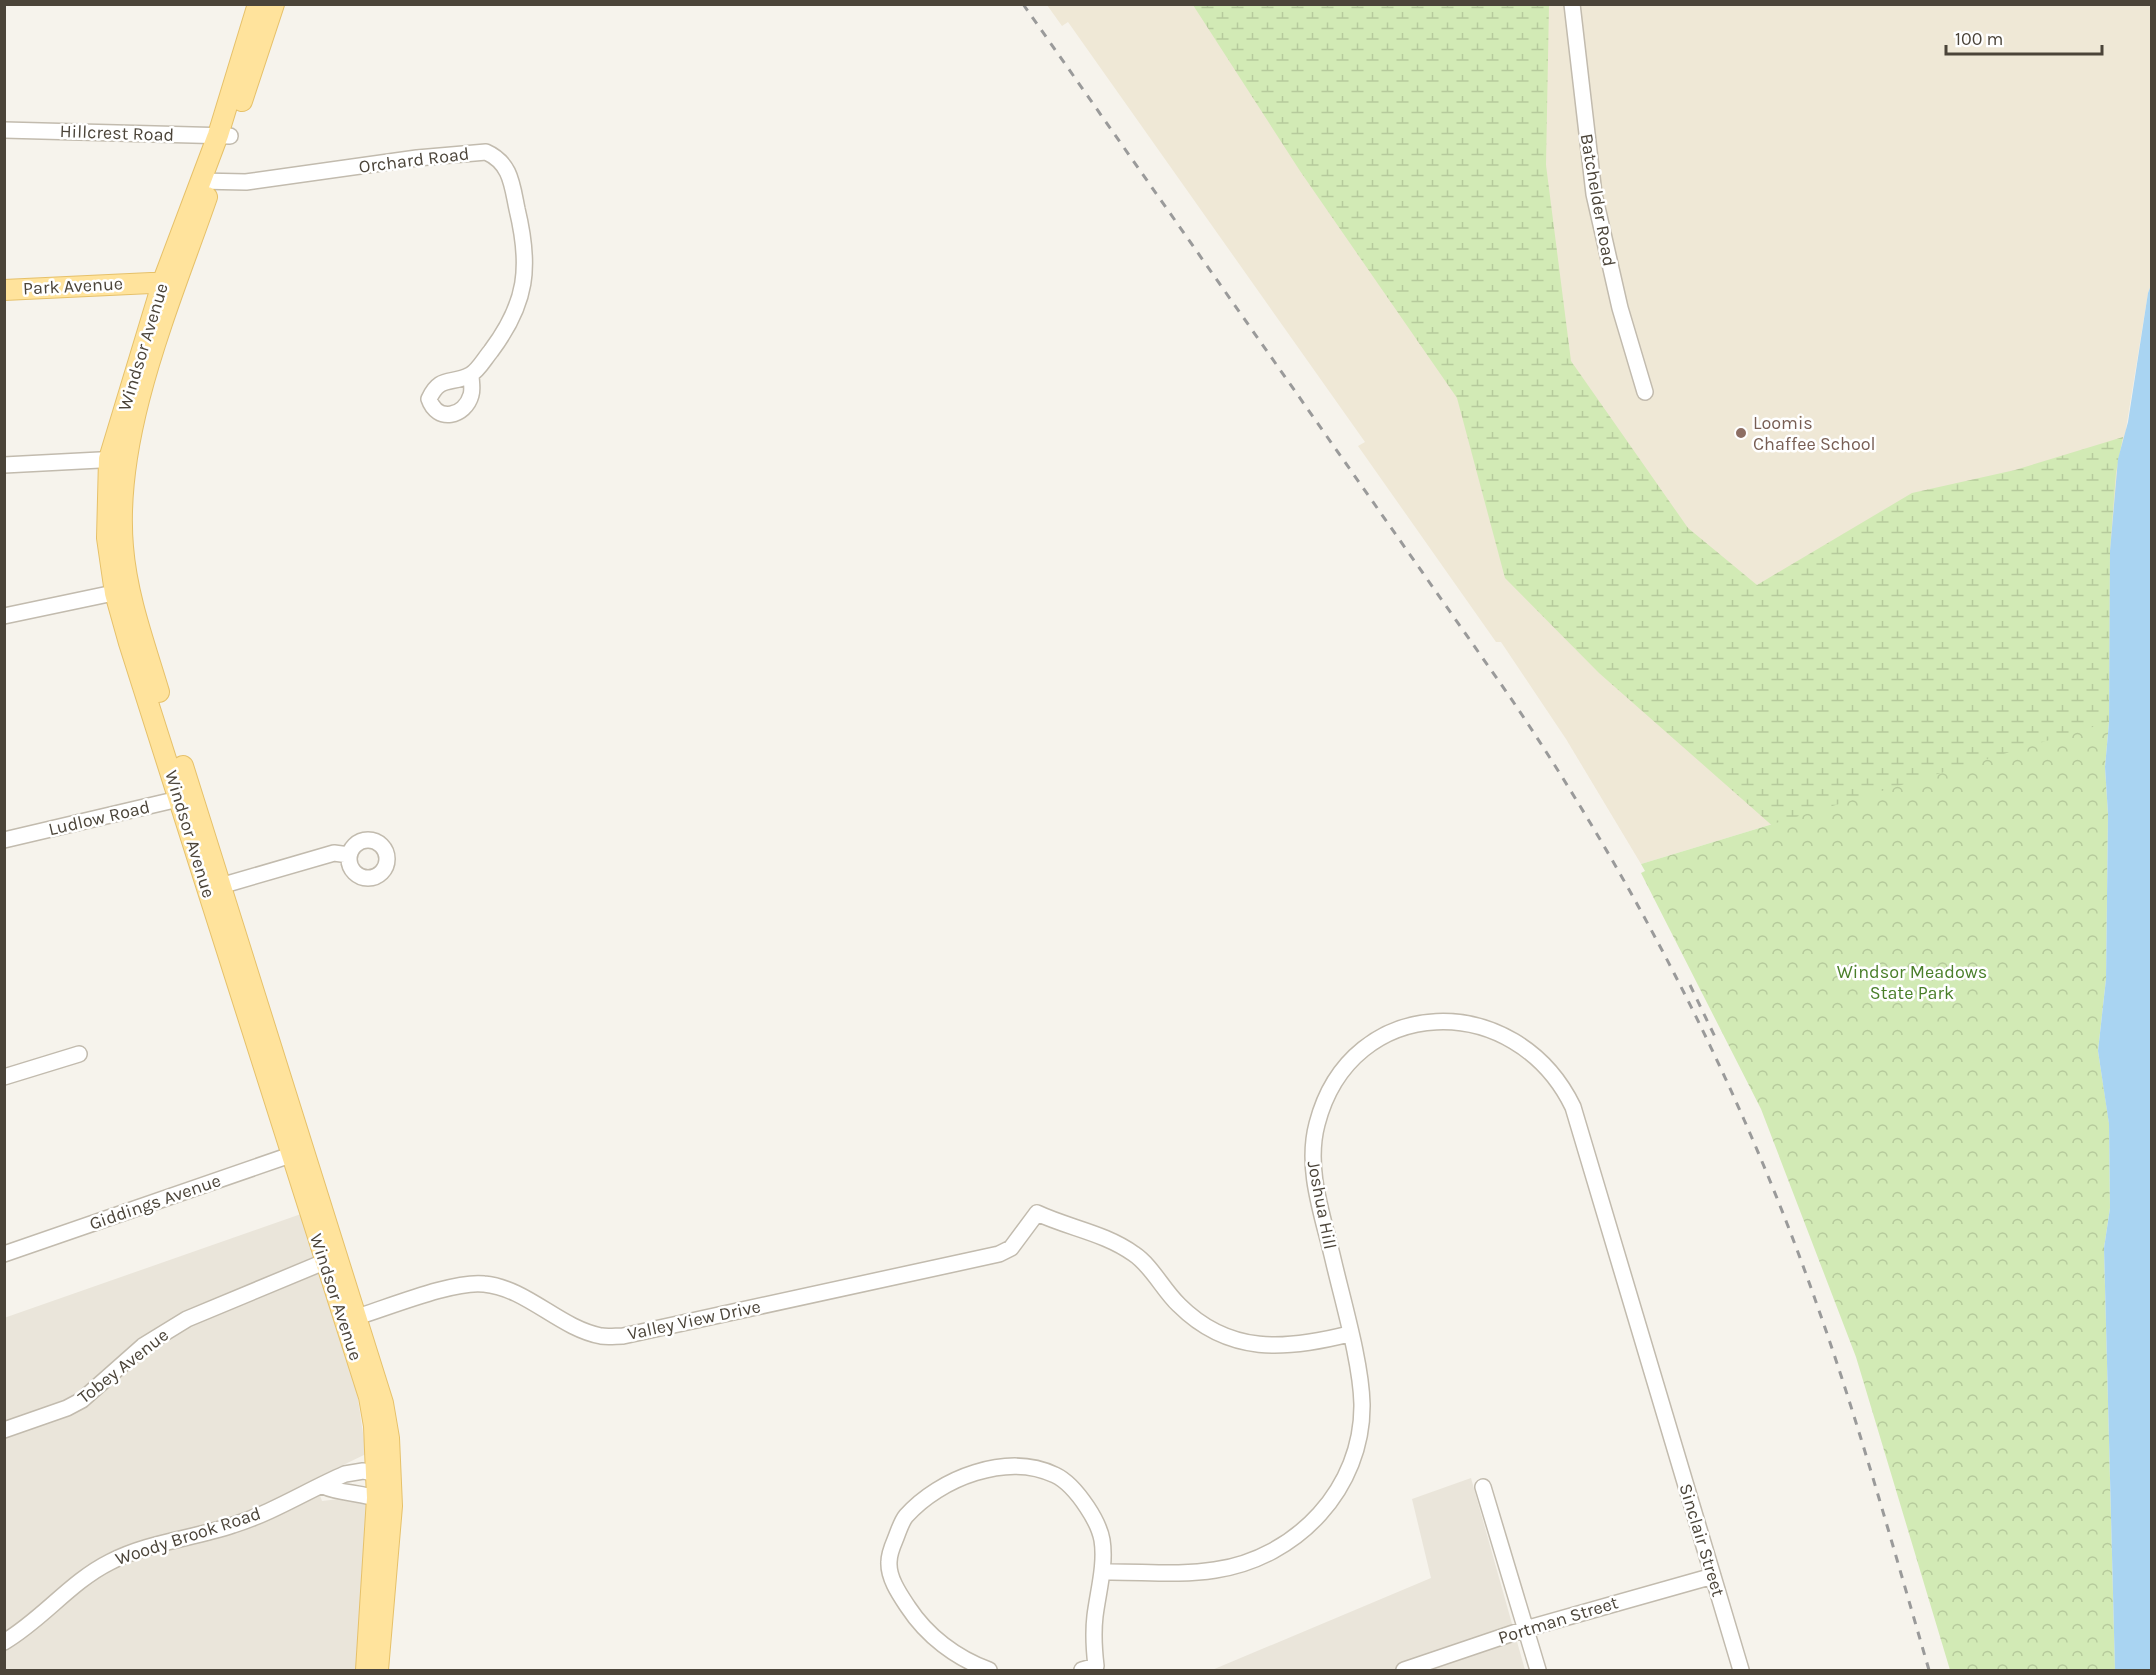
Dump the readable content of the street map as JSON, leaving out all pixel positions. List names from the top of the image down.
{
  "streets": {
    "main road": ["Park Avenue", "Windsor Avenue"],
    "street": [
      "Hillcrest Road",
      "Orchard Road",
      "Batchelder Road",
      "Ludlow Road",
      "Giddings Avenue",
      "Joshua Hill",
      "Valley View Drive",
      "Tobey Avenue",
      "Woody Brook Road",
      "Sinclair Street",
      "Portman Street"
    ]
  },
  "crossings": [
    ["Hillcrest Road", "Windsor Avenue"],
    ["Orchard Road", "Windsor Avenue"],
    ["Park Avenue", "Windsor Avenue"],
    ["Windsor Avenue", "Ludlow Road"],
    ["Windsor Avenue", "Giddings Avenue"],
    ["Windsor Avenue", "Valley View Drive"],
    ["Windsor Avenue", "Tobey Avenue"],
    ["Windsor Avenue", "Woody Brook Road"],
    ["Joshua Hill", "Valley View Drive"],
    ["Joshua Hill", "Sinclair Street"],
    ["Sinclair Street", "Portman Street"]
  ],
  "parks": ["Windsor Meadows State Park"],
  "places": ["Loomis Chaffee School"],
  "scale_bar": "100 m"
}
